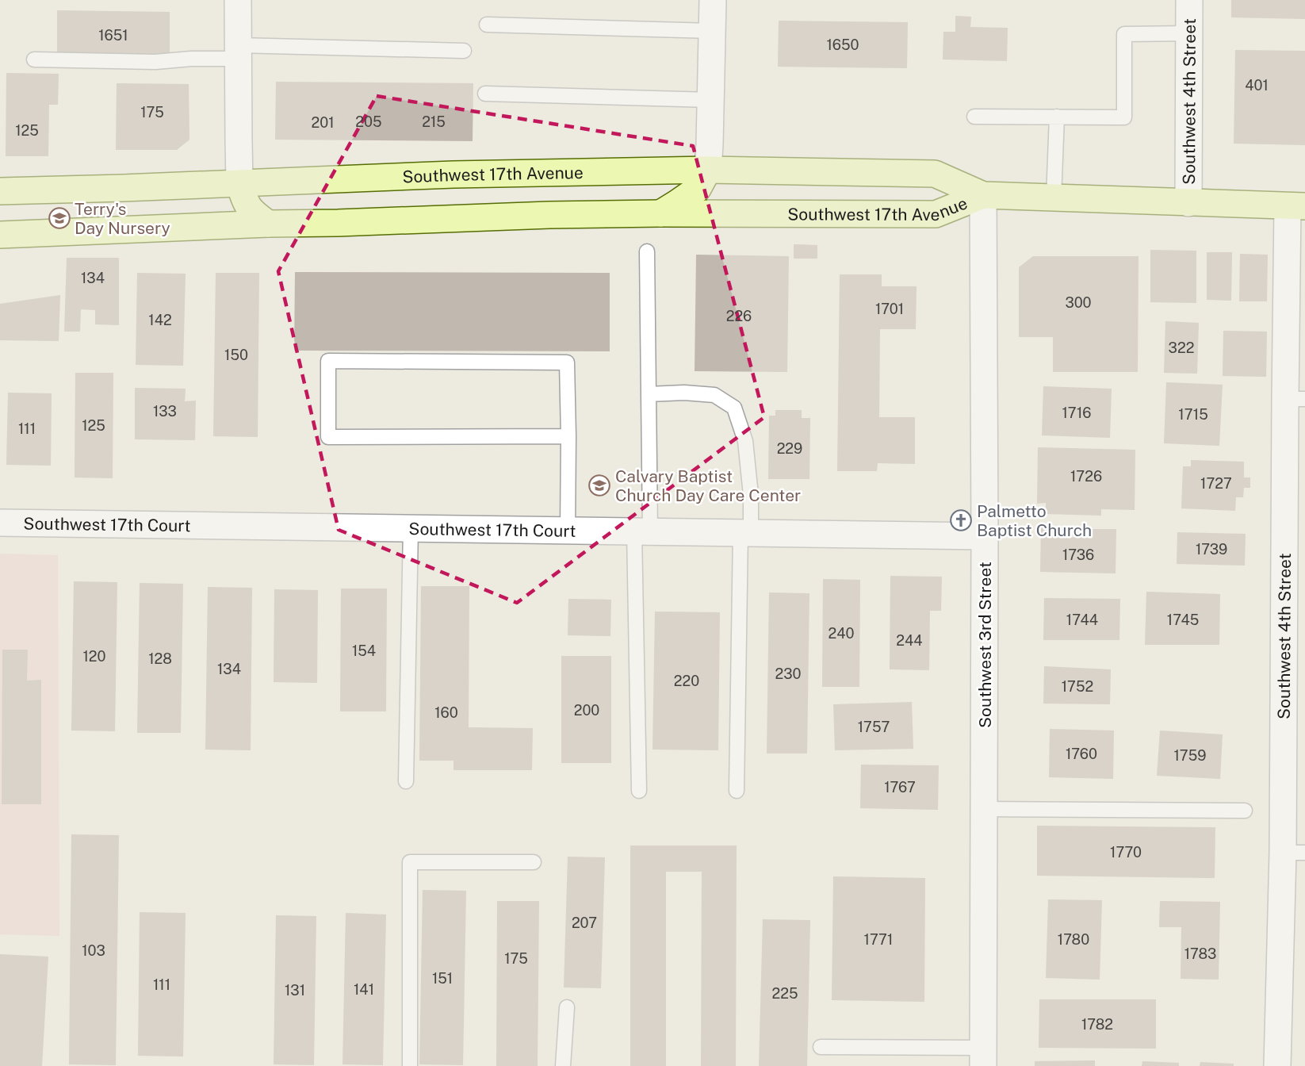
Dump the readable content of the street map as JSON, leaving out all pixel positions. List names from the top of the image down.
{
  "streets": {
    "main road": ["Southwest 17th Avenue"],
    "street": ["Southwest 4th Street", "Southwest 17th Court", "Southwest 3rd Street"]
  },
  "crossings": [
    ["Southwest 4th Street", "Southwest 17th Avenue"],
    ["Southwest 17th Avenue", "Southwest 3rd Street"],
    ["Southwest 17th Court", "Southwest 3rd Street"]
  ],
  "places": {
    "school or university": ["Terry's Day Nursery", "Calvary Baptist Church Day Care Center"],
    "church": ["Palmetto Baptist Church"]
  },
  "house_numbers": [
    "1651",
    "1650",
    "401",
    "175",
    "205",
    "215",
    "201",
    "125",
    "134",
    "300",
    "1701",
    "226",
    "142",
    "322",
    "150",
    "133",
    "1716",
    "1715",
    "125",
    "111",
    "229",
    "1726",
    "1727",
    "1739",
    "1736",
    "1744",
    "1745",
    "240",
    "244",
    "154",
    "120",
    "128",
    "134",
    "230",
    "220",
    "1752",
    "200",
    "160",
    "1757",
    "1760",
    "1759",
    "1767",
    "1770",
    "207",
    "1771",
    "1780",
    "103",
    "1783",
    "175",
    "151",
    "111",
    "141",
    "131",
    "225",
    "1782"
  ]
}
